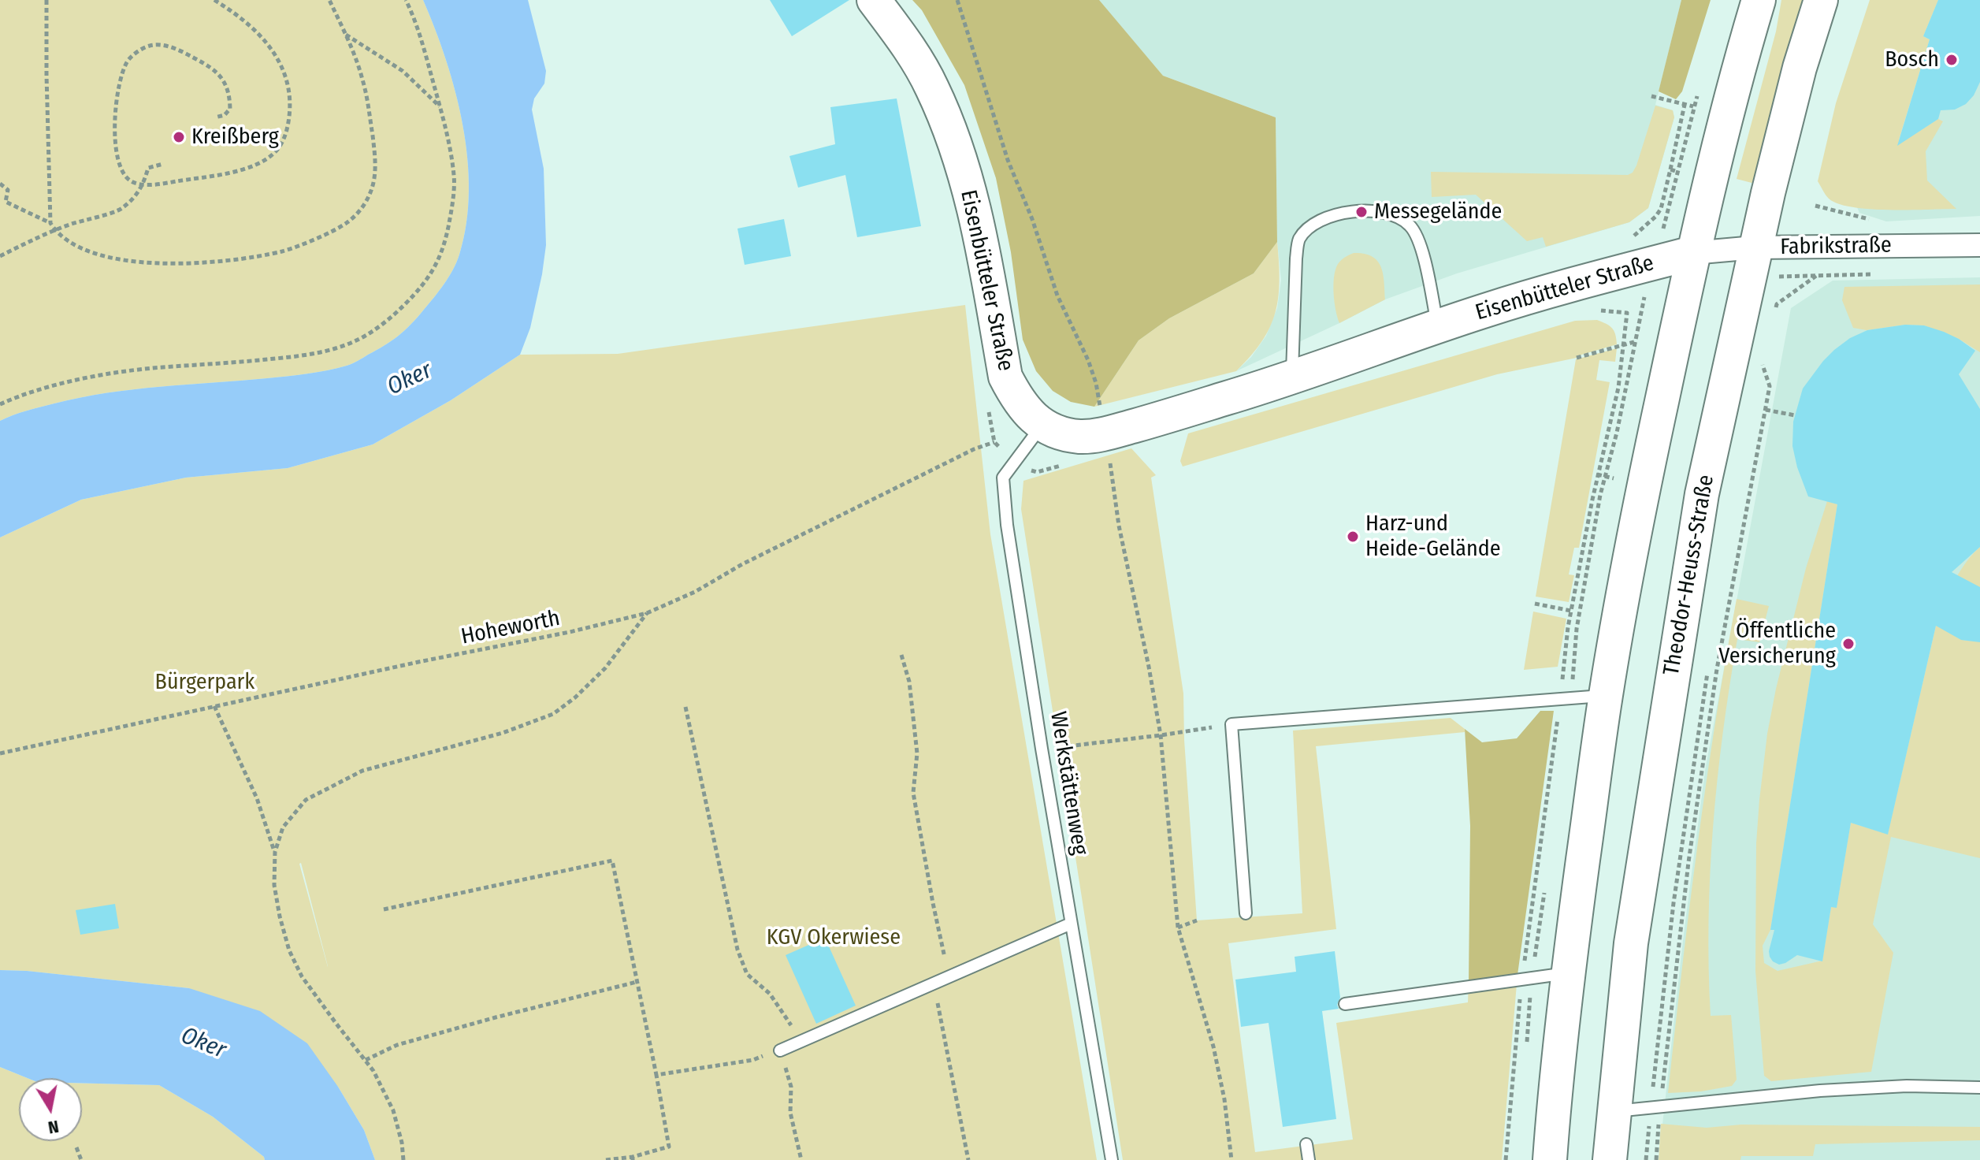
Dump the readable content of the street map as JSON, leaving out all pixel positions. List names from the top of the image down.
{
  "streets": {
    "main road": ["Eisenbütteler Straße", "Theodor-Heuss-Straße"],
    "street": ["Fabrikstraße"],
    "lane": ["Werkstättenweg"],
    "path": ["Hoheworth"]
  },
  "crossings": [
    ["Fabrikstraße", "Eisenbütteler Straße"],
    ["Fabrikstraße", "Theodor-Heuss-Straße"],
    ["Eisenbütteler Straße", "Werkstättenweg"]
  ],
  "water": ["Oker"],
  "parks": ["Bürgerpark", "KGV Okerwiese"],
  "places": [
    "Bosch",
    "Kreißberg",
    "Messegelände",
    "Harz-und Heide-Gelände",
    "Öffentliche Versicherung"
  ],
  "north": "bottom"
}
